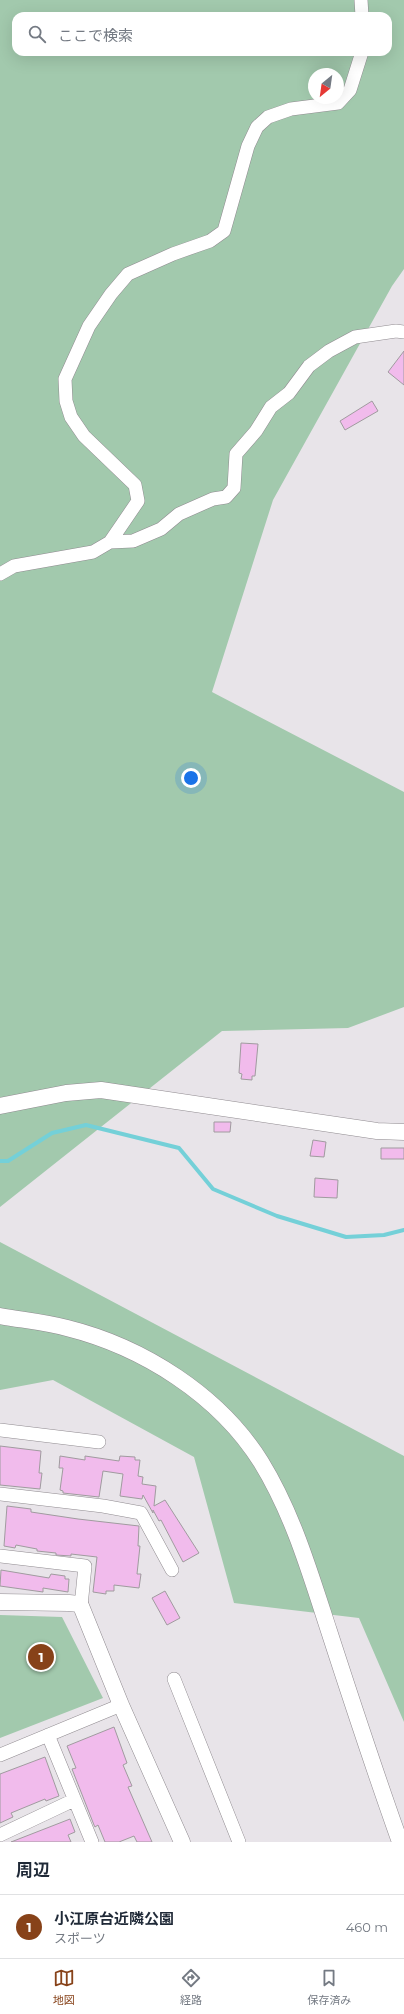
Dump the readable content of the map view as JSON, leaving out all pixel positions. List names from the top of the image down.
{
  "north": "bottom left",
  "page": {
    "search": "ここで検索",
    "pins": "1",
    "heading": "周辺",
    "list": [
      {
        "mark": "1",
        "name": "小江原台近隣公園",
        "note": "スポーツ",
        "value": "460 m"
      }
    ],
    "nav": ["地図", "経路", "保存済み"]
  }
}
